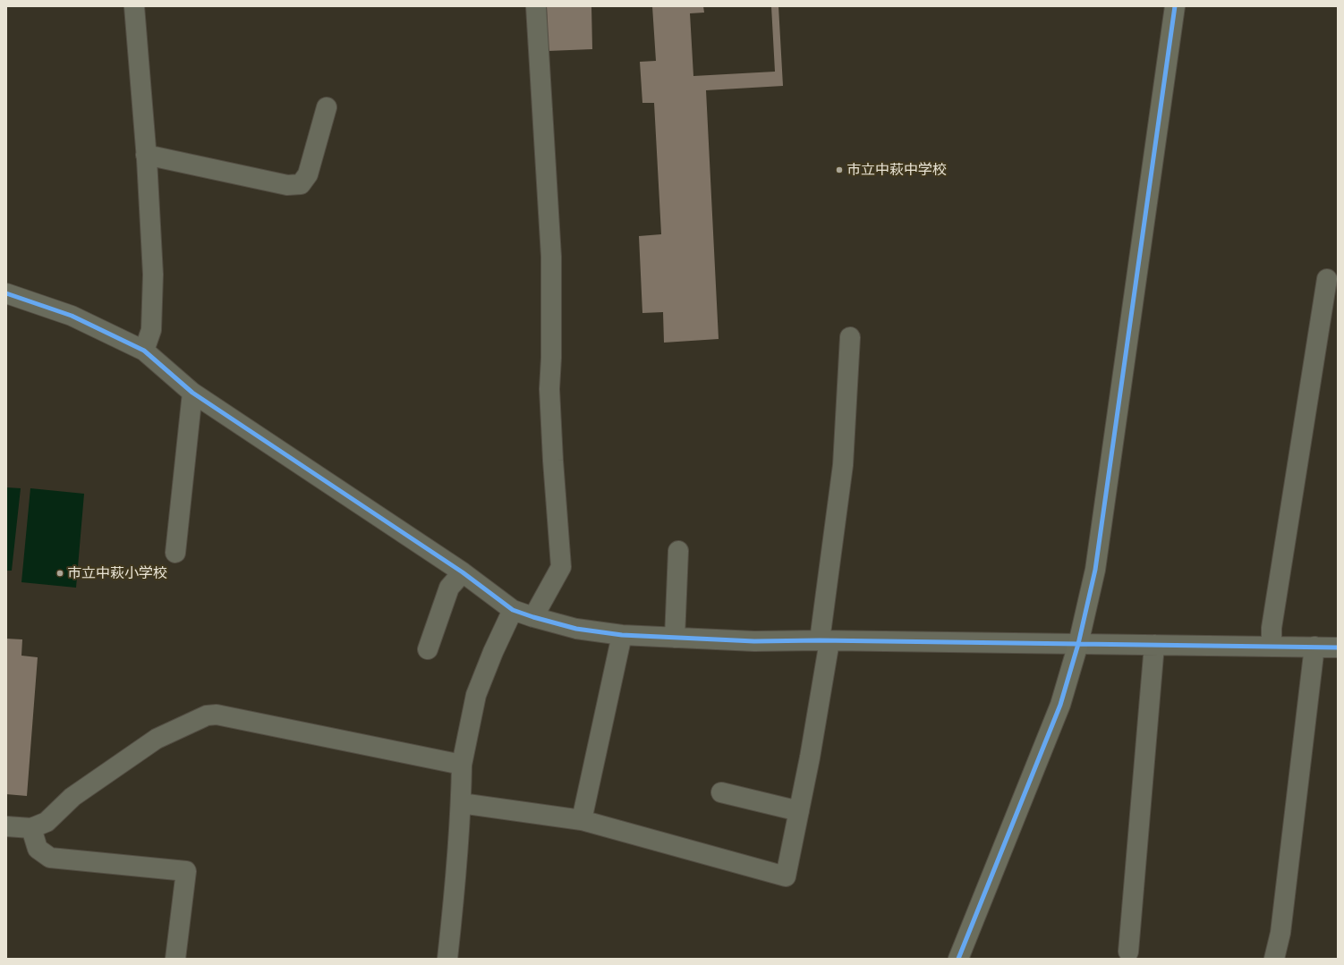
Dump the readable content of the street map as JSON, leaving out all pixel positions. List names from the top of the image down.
{
  "places": ["市立中萩中学校", "市立中萩小学校"]
}
